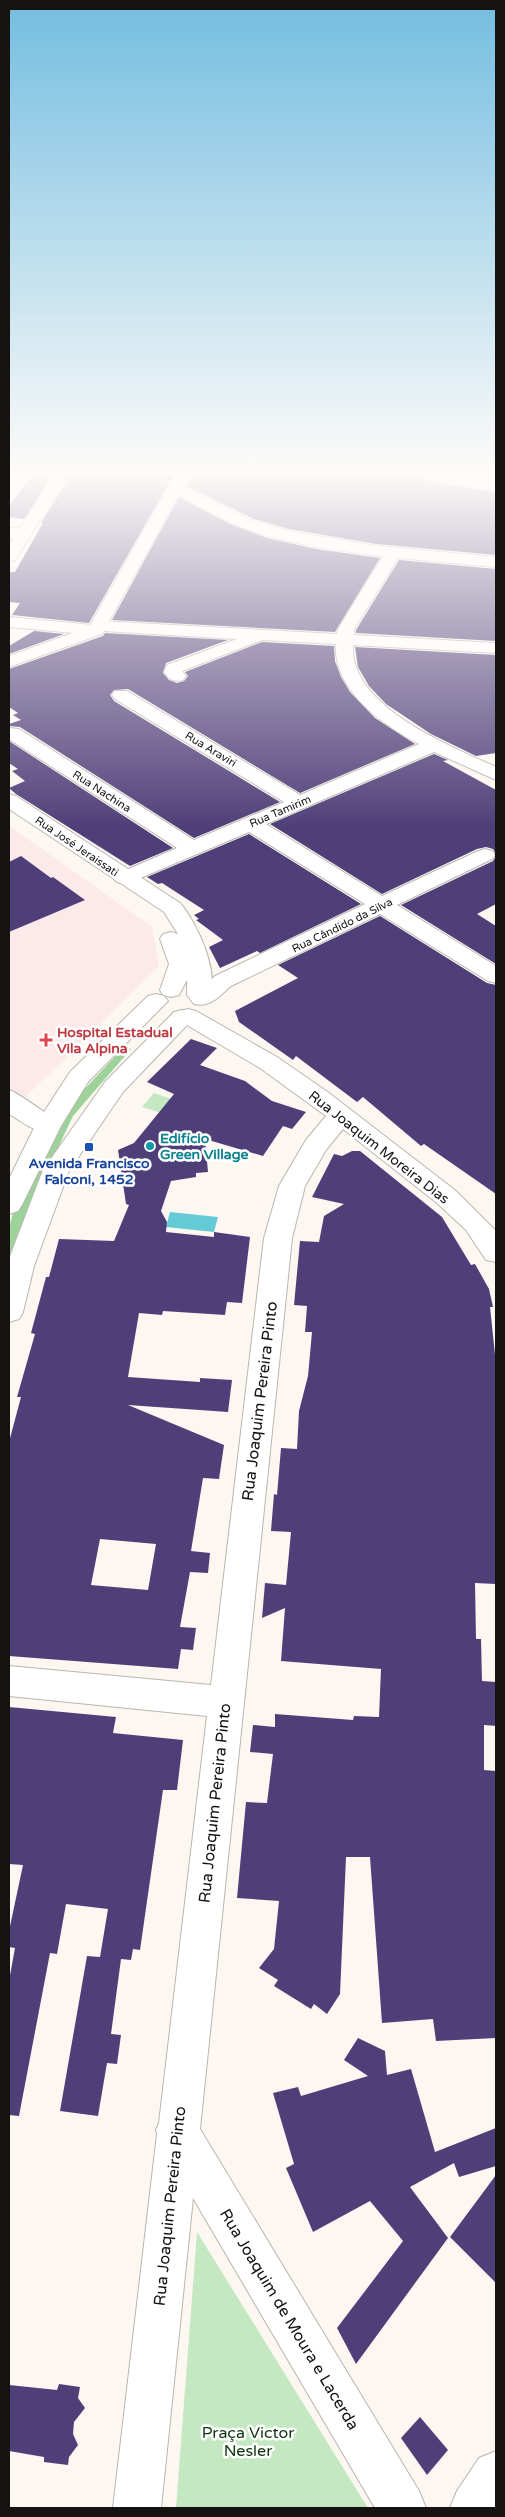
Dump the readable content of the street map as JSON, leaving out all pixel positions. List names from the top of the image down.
{
  "streets": {
    "street": [
      "Rua Araviri",
      "Rua Nachina",
      "Rua Tamirim",
      "Rua José Jeraissati",
      "Rua Cândido da Silva",
      "Rua Joaquim Moreira Dias",
      "Rua Joaquim Pereira Pinto",
      "Rua Joaquim de Moura e Lacerda"
    ]
  },
  "crossings": [
    ["Rua Araviri", "Rua Tamirim"],
    ["Rua Nachina", "Rua Tamirim"],
    ["Rua Tamirim", "Rua José Jeraissati"],
    ["Rua José Jeraissati", "Rua Cândido da Silva"],
    ["Rua José Jeraissati", "Rua Joaquim Moreira Dias"],
    ["Rua Cândido da Silva", "Rua Joaquim Moreira Dias"],
    ["Rua Joaquim Moreira Dias", "Rua Joaquim Pereira Pinto"],
    ["Rua Joaquim Pereira Pinto", "Rua Joaquim de Moura e Lacerda"]
  ],
  "parks": ["Praça Victor Nesler"],
  "places": {
    "health": ["Hospital Estadual Vila Alpina"],
    "other": ["Edifício Green Village"],
    "transit": ["Avenida Francisco Falconi, 1452"]
  }
}
